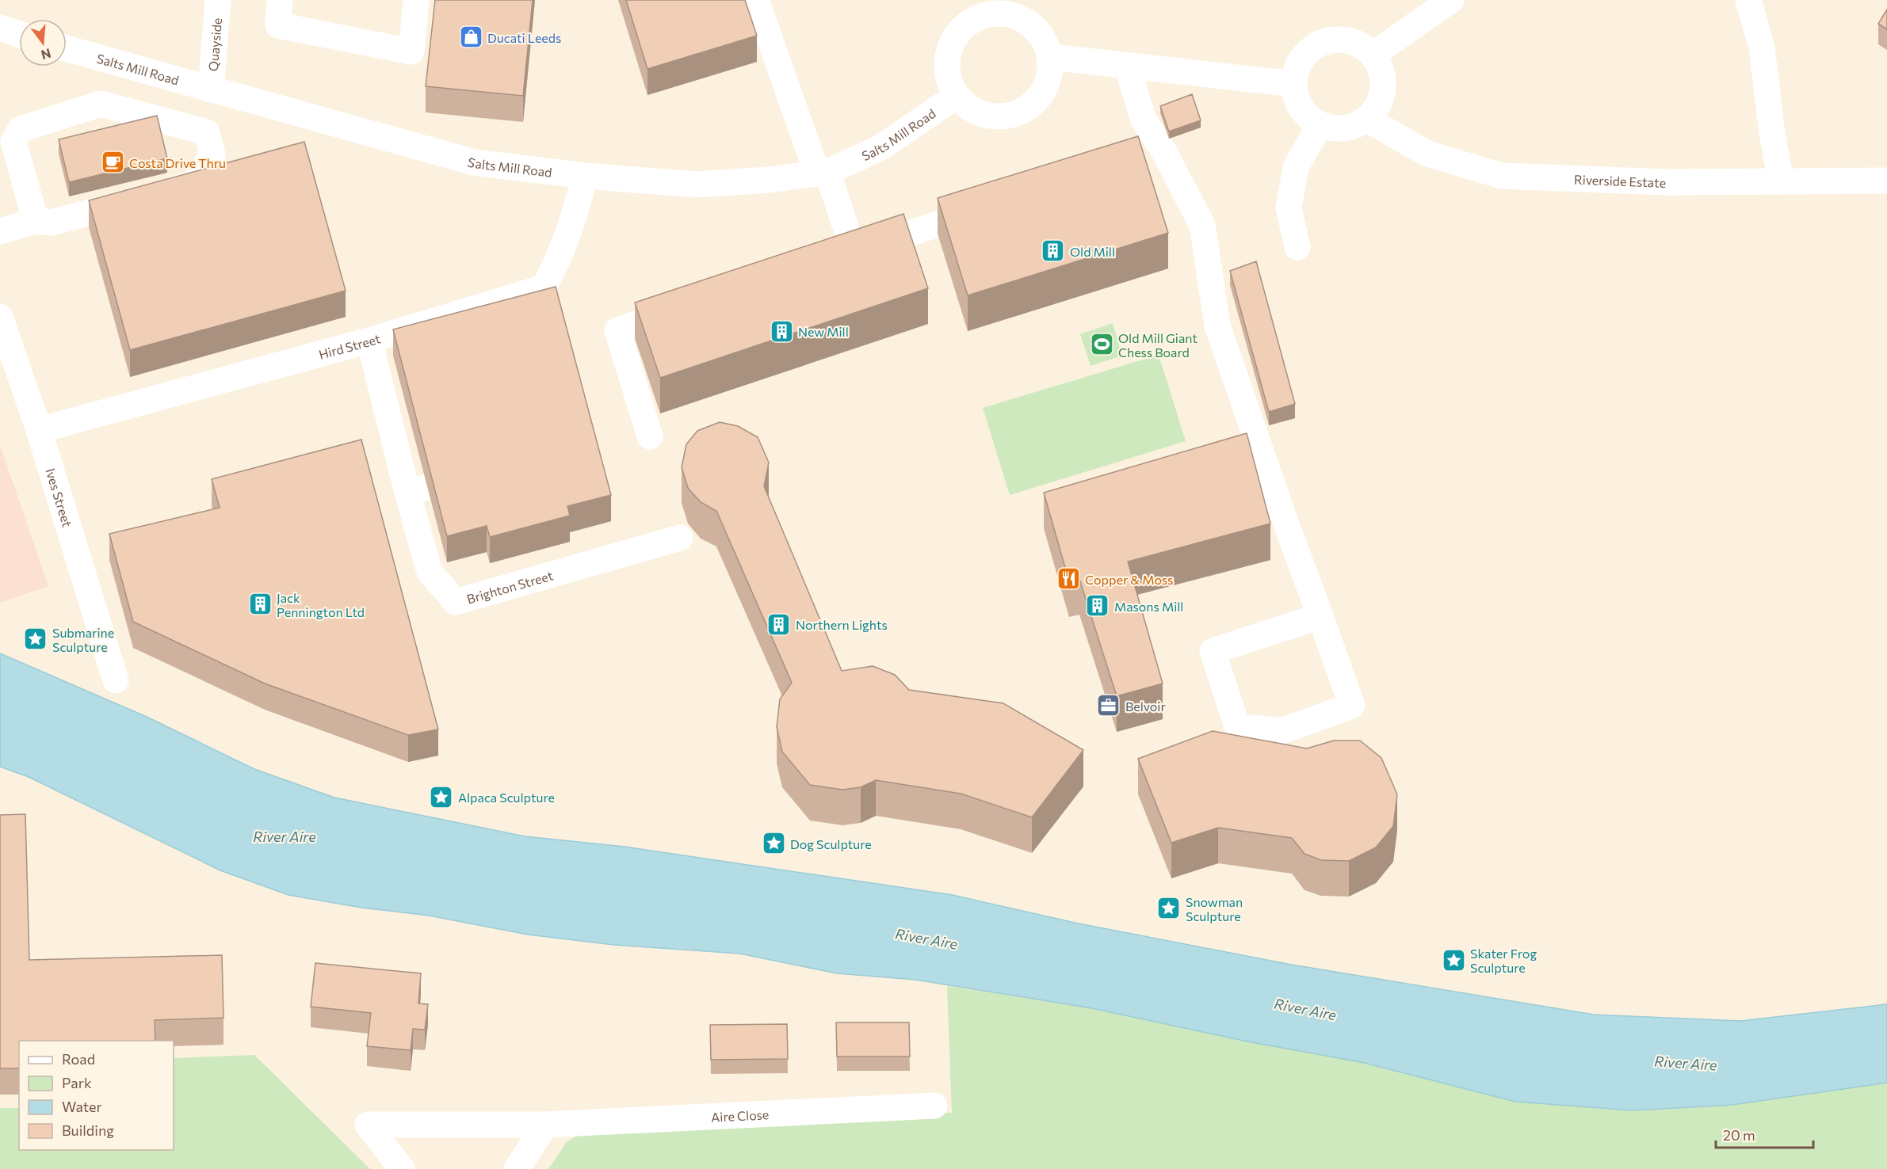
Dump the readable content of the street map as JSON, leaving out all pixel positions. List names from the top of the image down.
{
  "streets": {
    "street": [
      "Quayside",
      "Salts Mill Road",
      "Riverside Estate",
      "Hird Street",
      "Ives Street",
      "Brighton Street",
      "Aire Close"
    ]
  },
  "crossings": [
    ["Quayside", "Salts Mill Road"],
    ["Salts Mill Road", "Hird Street"],
    ["Hird Street", "Ives Street"],
    ["Hird Street", "Brighton Street"]
  ],
  "water": ["River Aire"],
  "places": {
    "shop": ["Ducati Leeds"],
    "cafe": ["Costa Drive Thru"],
    "building": [
      "Old Mill",
      "New Mill",
      "Jack Pennington Ltd",
      "Masons Mill",
      "Northern Lights"
    ],
    "sports": ["Old Mill Giant Chess Board"],
    "restaurant": ["Copper & Moss"],
    "place": [
      "Submarine Sculpture",
      "Alpaca Sculpture",
      "Dog Sculpture",
      "Snowman Sculpture",
      "Skater Frog Sculpture"
    ],
    "office": ["Belvoir"]
  },
  "legend": [
    "Road",
    "Park",
    "Water",
    "Building"
  ],
  "scale_bar": "20 m",
  "north": "bottom"
}
